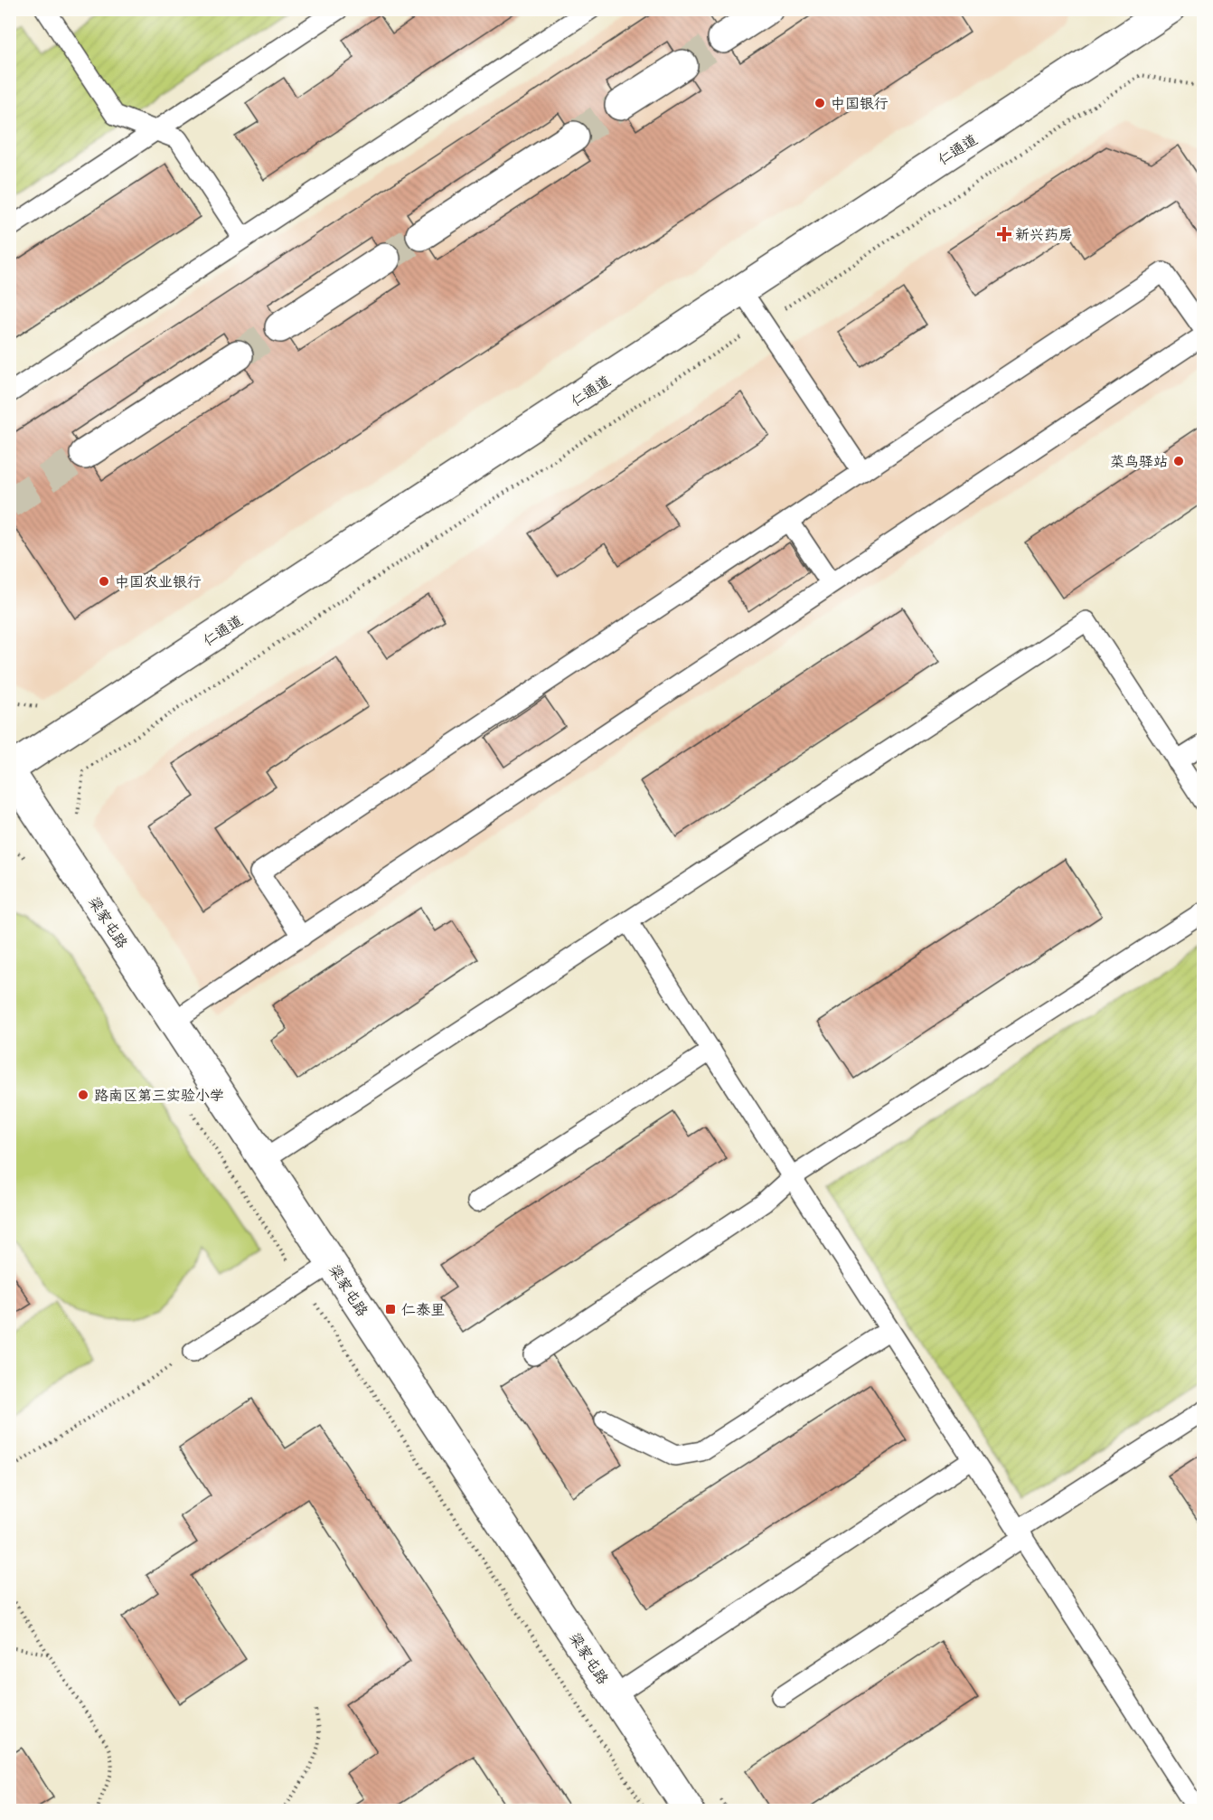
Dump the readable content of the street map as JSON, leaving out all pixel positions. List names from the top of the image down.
{
  "streets": {
    "street": ["仁通道", "梁家屯路"]
  },
  "crossings": [
    ["仁通道", "梁家屯路"]
  ],
  "places": {
    "other": [
      "中国银行",
      "菜鸟驿站",
      "中国农业银行",
      "路南区第三实验小学"
    ],
    "health": ["新兴药房"],
    "transit": ["仁泰里"]
  }
}
